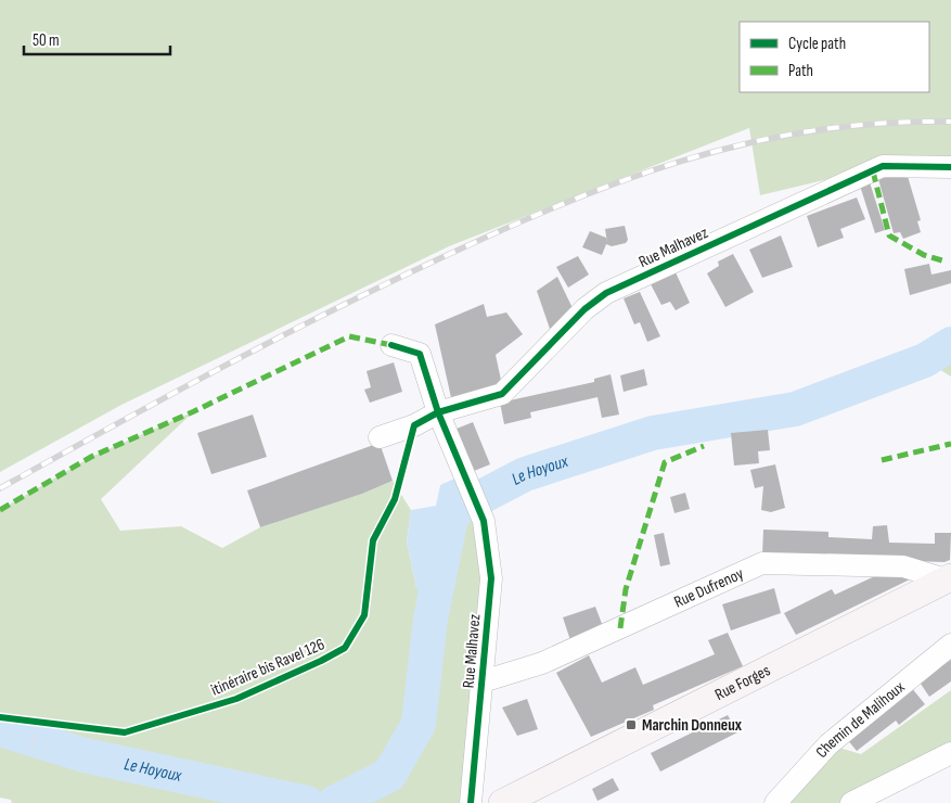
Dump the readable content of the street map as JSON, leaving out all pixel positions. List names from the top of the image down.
{
  "streets": {
    "main road": ["Rue Forges"],
    "street": ["Rue Malhavez", "Rue Dufrenoy", "Chemin de Malihoux"],
    "cycle path": ["itinéraire bis Ravel 126"]
  },
  "crossings": [
    ["Rue Malhavez", "Rue Dufrenoy"],
    ["Rue Dufrenoy", "Rue Forges"]
  ],
  "water": ["Le Hoyoux"],
  "places": {
    "transit": ["Marchin Donneux"]
  },
  "legend": ["Cycle path", "Path"],
  "scale_bar": "50 m"
}
